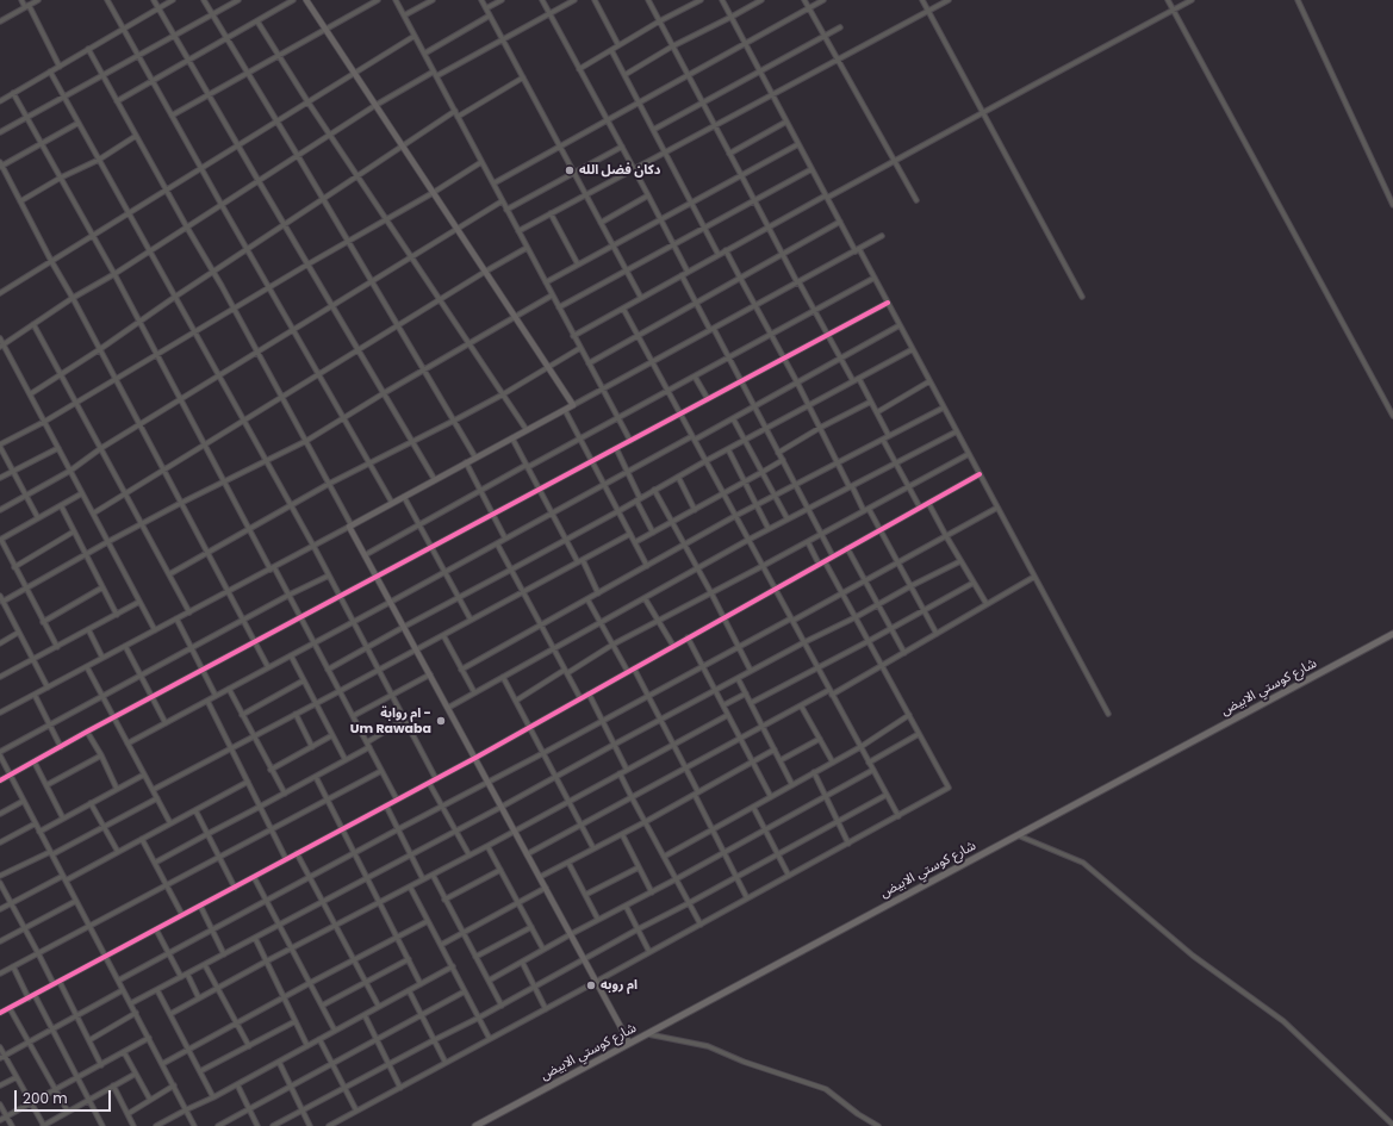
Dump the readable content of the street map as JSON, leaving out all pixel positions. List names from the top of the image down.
{
  "streets": {
    "highway": ["شارع كوستي الابيض"]
  },
  "places": ["دكان فضل الله", "ام روابة - Um Rawaba", "ام روبه"],
  "scale_bar": "200 m"
}
